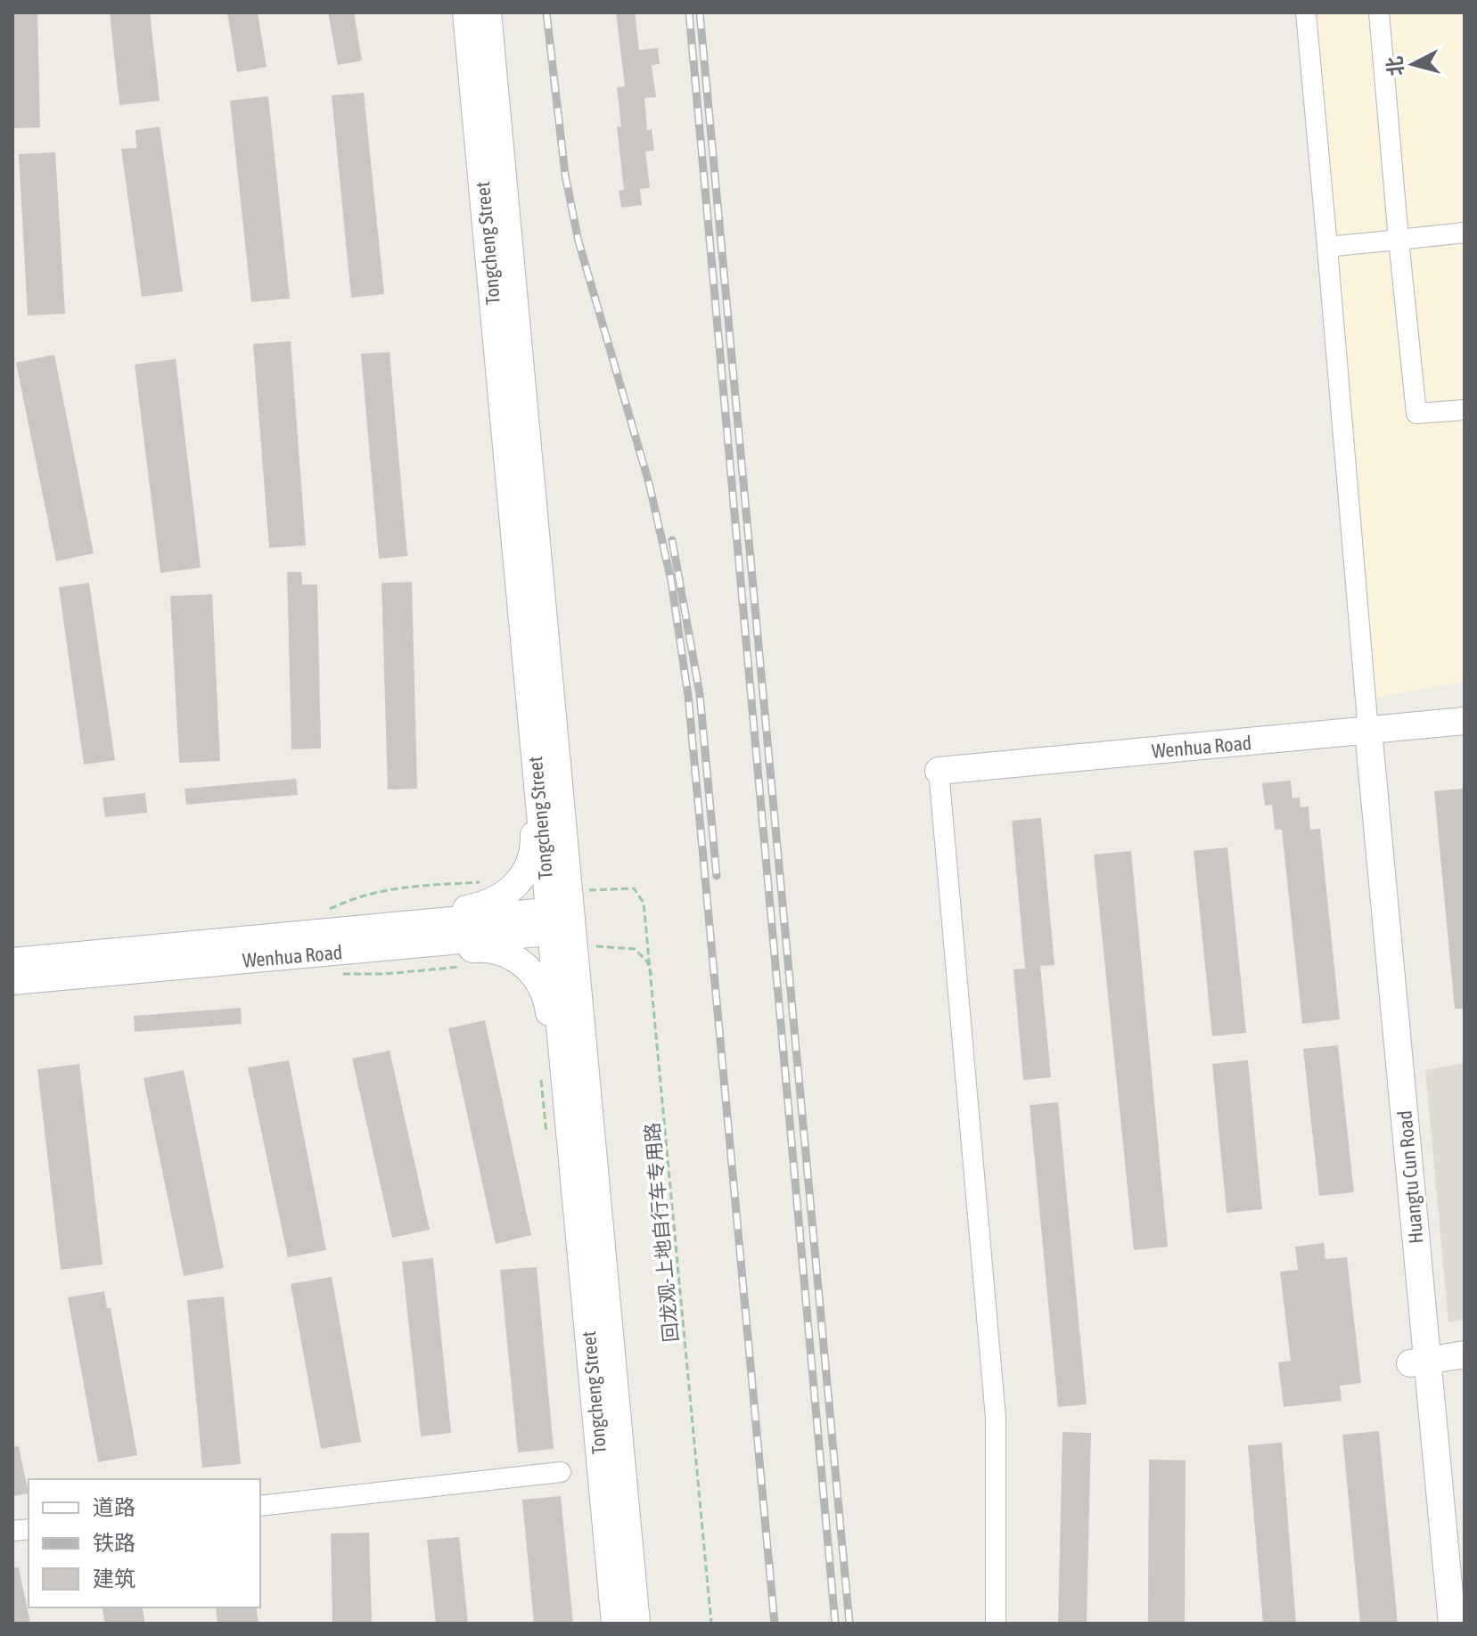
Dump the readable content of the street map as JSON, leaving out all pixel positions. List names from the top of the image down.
{
  "streets": {
    "main road": ["Tongcheng Street", "Wenhua Road", "Huangtu Cun Road"],
    "path": ["回龙观-上地自行车专用路"]
  },
  "crossings": [
    ["Tongcheng Street", "Wenhua Road"],
    ["Wenhua Road", "Huangtu Cun Road"]
  ],
  "legend": ["道路", "铁路", "建筑"],
  "north": "left"
}
